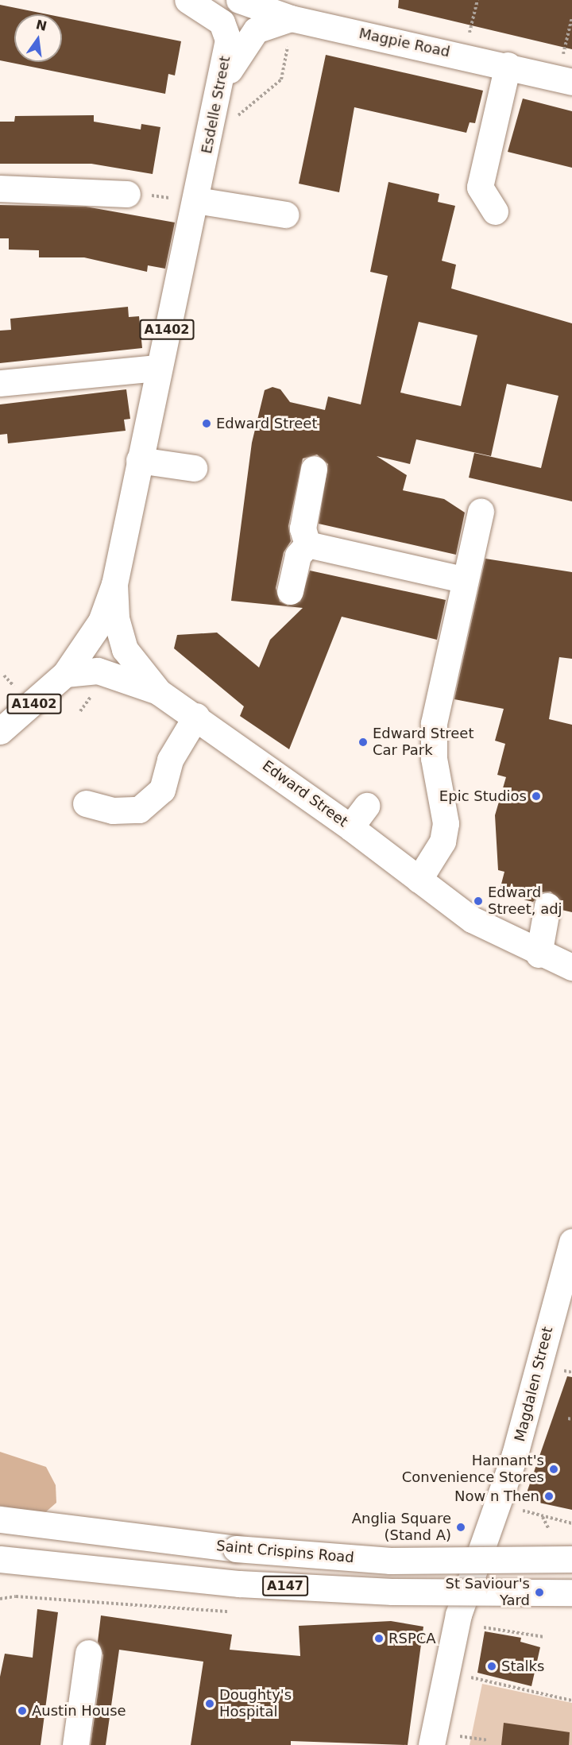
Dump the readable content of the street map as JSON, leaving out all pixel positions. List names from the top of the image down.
{
  "streets": {
    "street": [
      "Magpie Road",
      "Esdelle Street",
      "A1402",
      "Edward Street",
      "Magdalen Street",
      "Saint Crispins Road",
      "A147"
    ]
  },
  "crossings": [
    ["Magpie Road", "A1402"],
    ["Esdelle Street", "A1402"],
    ["Esdelle Street", "Edward Street"],
    ["A1402", "Edward Street"]
  ],
  "places": [
    "Edward Street",
    "Edward Street Car Park",
    "Epic Studios",
    "Edward Street, adj",
    "Hannant's Convenience Stores",
    "Now n Then",
    "Anglia Square (Stand A)",
    "St Saviour's Yard",
    "RSPCA",
    "Stalks",
    "Doughty's Hospital",
    "Austin House"
  ],
  "north": "top"
}
